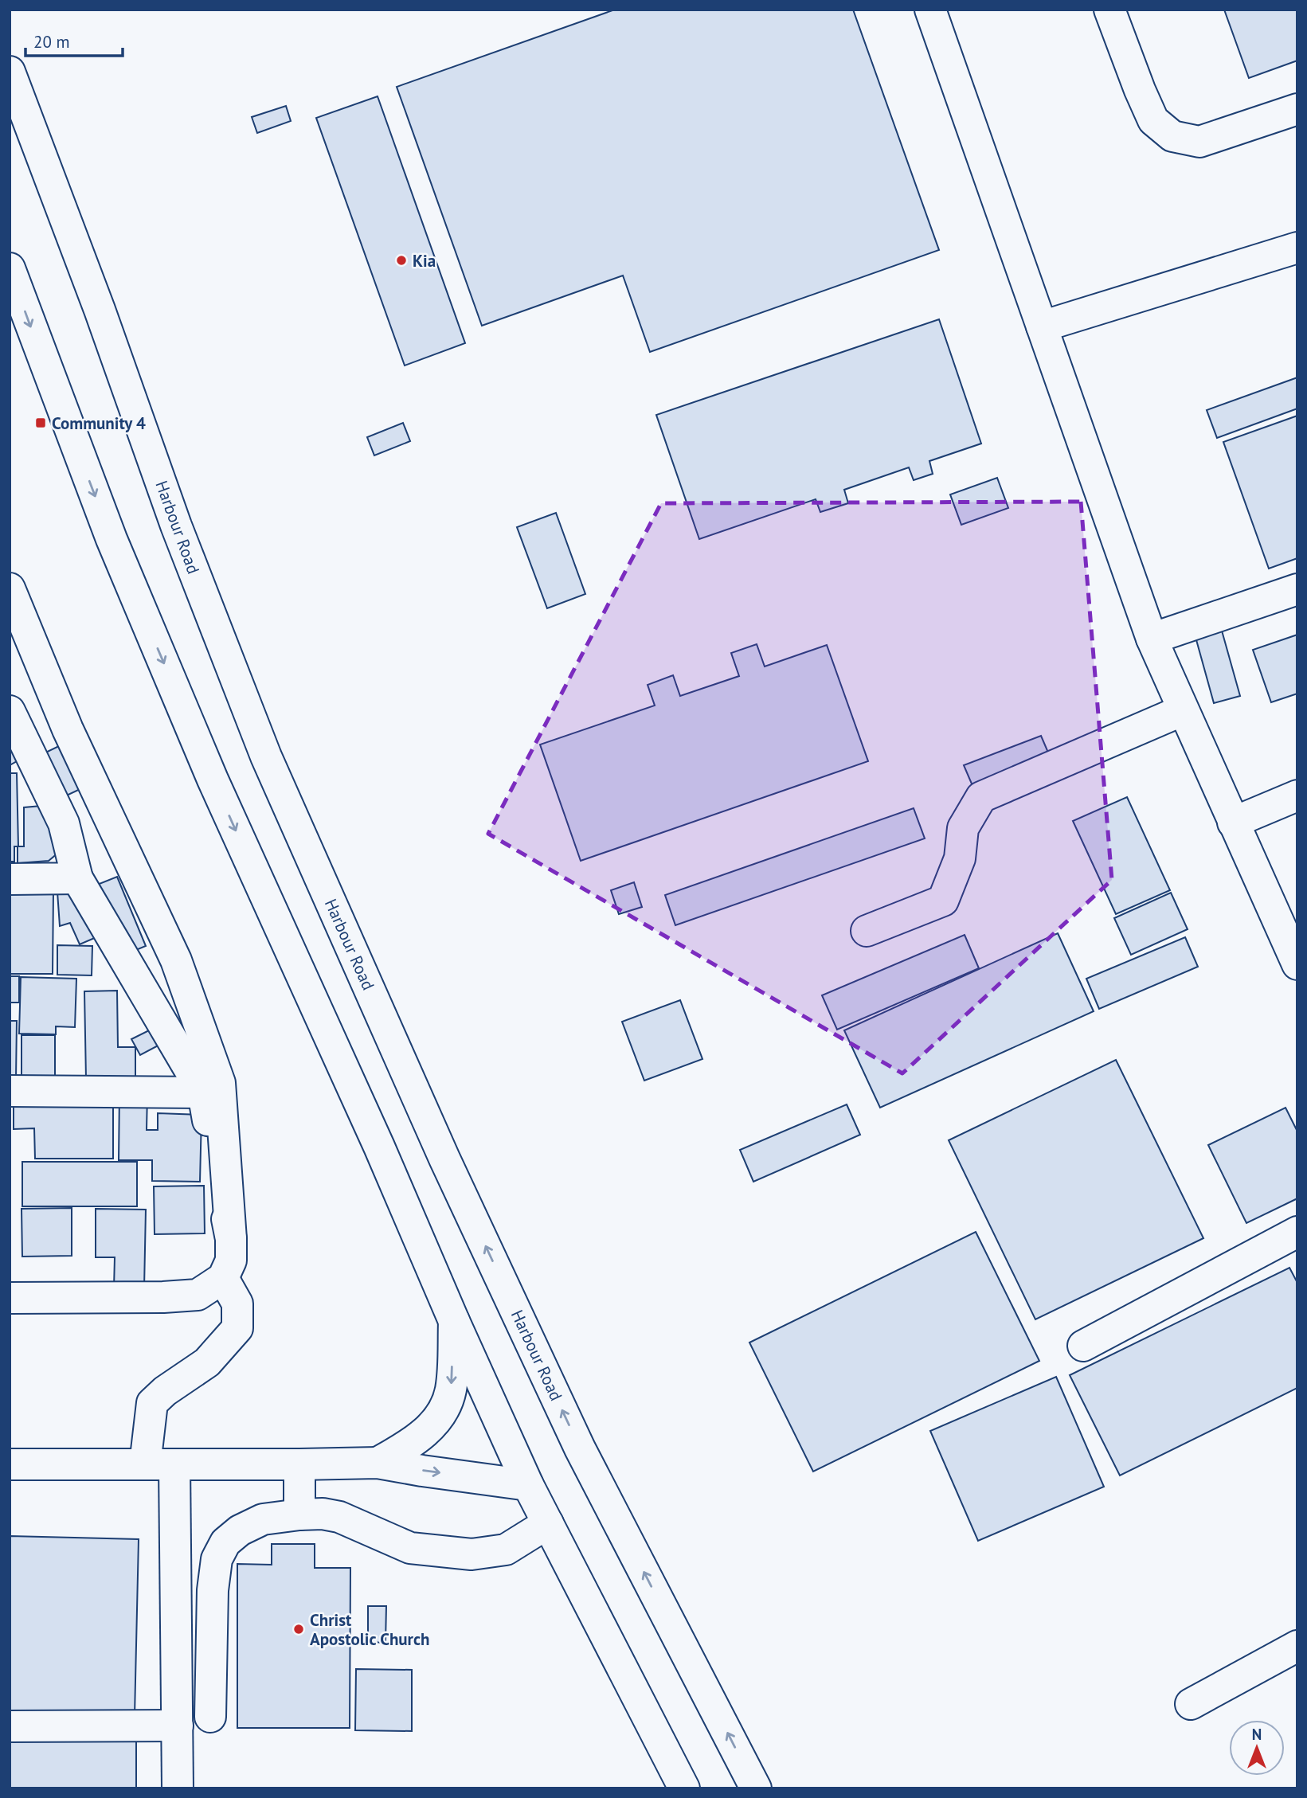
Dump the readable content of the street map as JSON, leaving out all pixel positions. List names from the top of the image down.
{
  "streets": {
    "main road": ["Harbour Road"]
  },
  "places": {
    "other": ["Kia", "Christ Apostolic Church"],
    "transit": ["Community 4"]
  },
  "scale_bar": "20 m",
  "north": "top"
}
